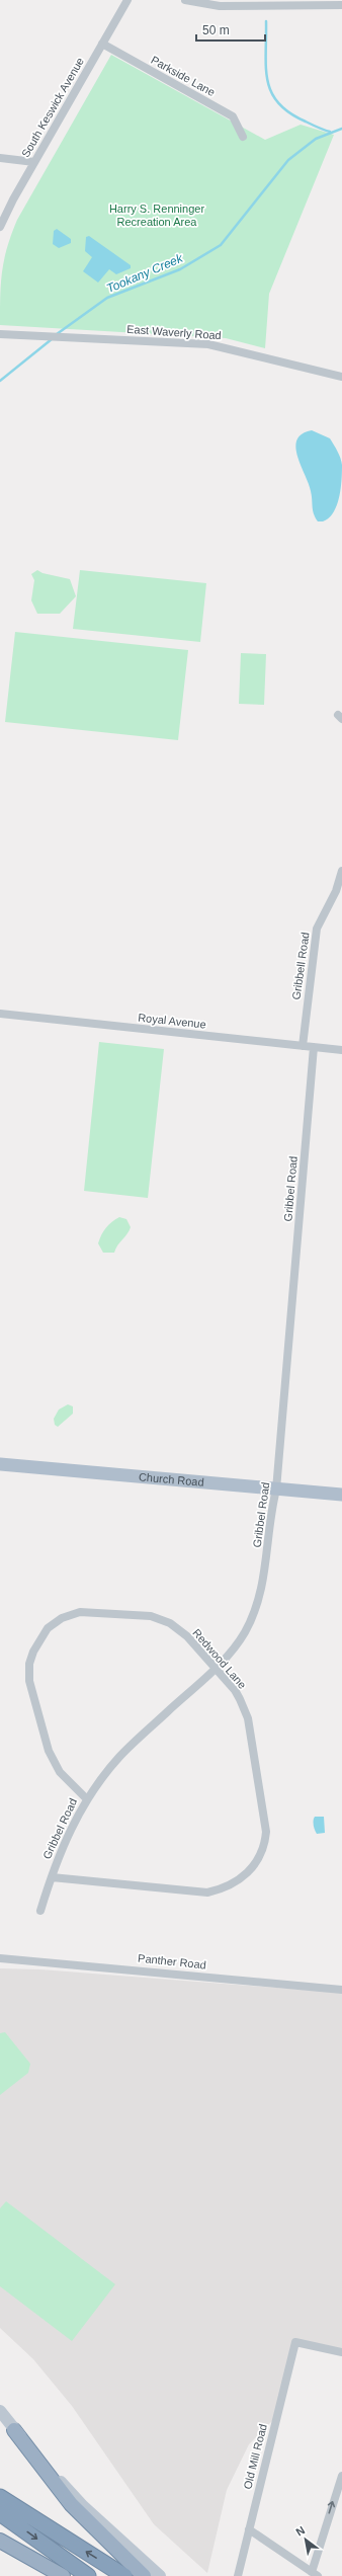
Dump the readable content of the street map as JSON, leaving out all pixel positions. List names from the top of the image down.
{
  "streets": {
    "main road": ["Church Road"],
    "street": [
      "Parkside Lane",
      "South Keswick Avenue",
      "East Waverly Road",
      "Gribbell Road",
      "Royal Avenue",
      "Gribbel Road",
      "Redwood Lane",
      "Panther Road",
      "Old Mill Road"
    ]
  },
  "crossings": [
    ["Parkside Lane", "South Keswick Avenue"],
    ["Gribbell Road", "Royal Avenue"],
    ["Royal Avenue", "Gribbel Road"],
    ["Gribbel Road", "Church Road"],
    ["Gribbel Road", "Redwood Lane"]
  ],
  "water": ["Tookany Creek"],
  "parks": ["Harry S. Renninger Recreation Area"],
  "scale_bar": "50 m",
  "north": "top left"
}
